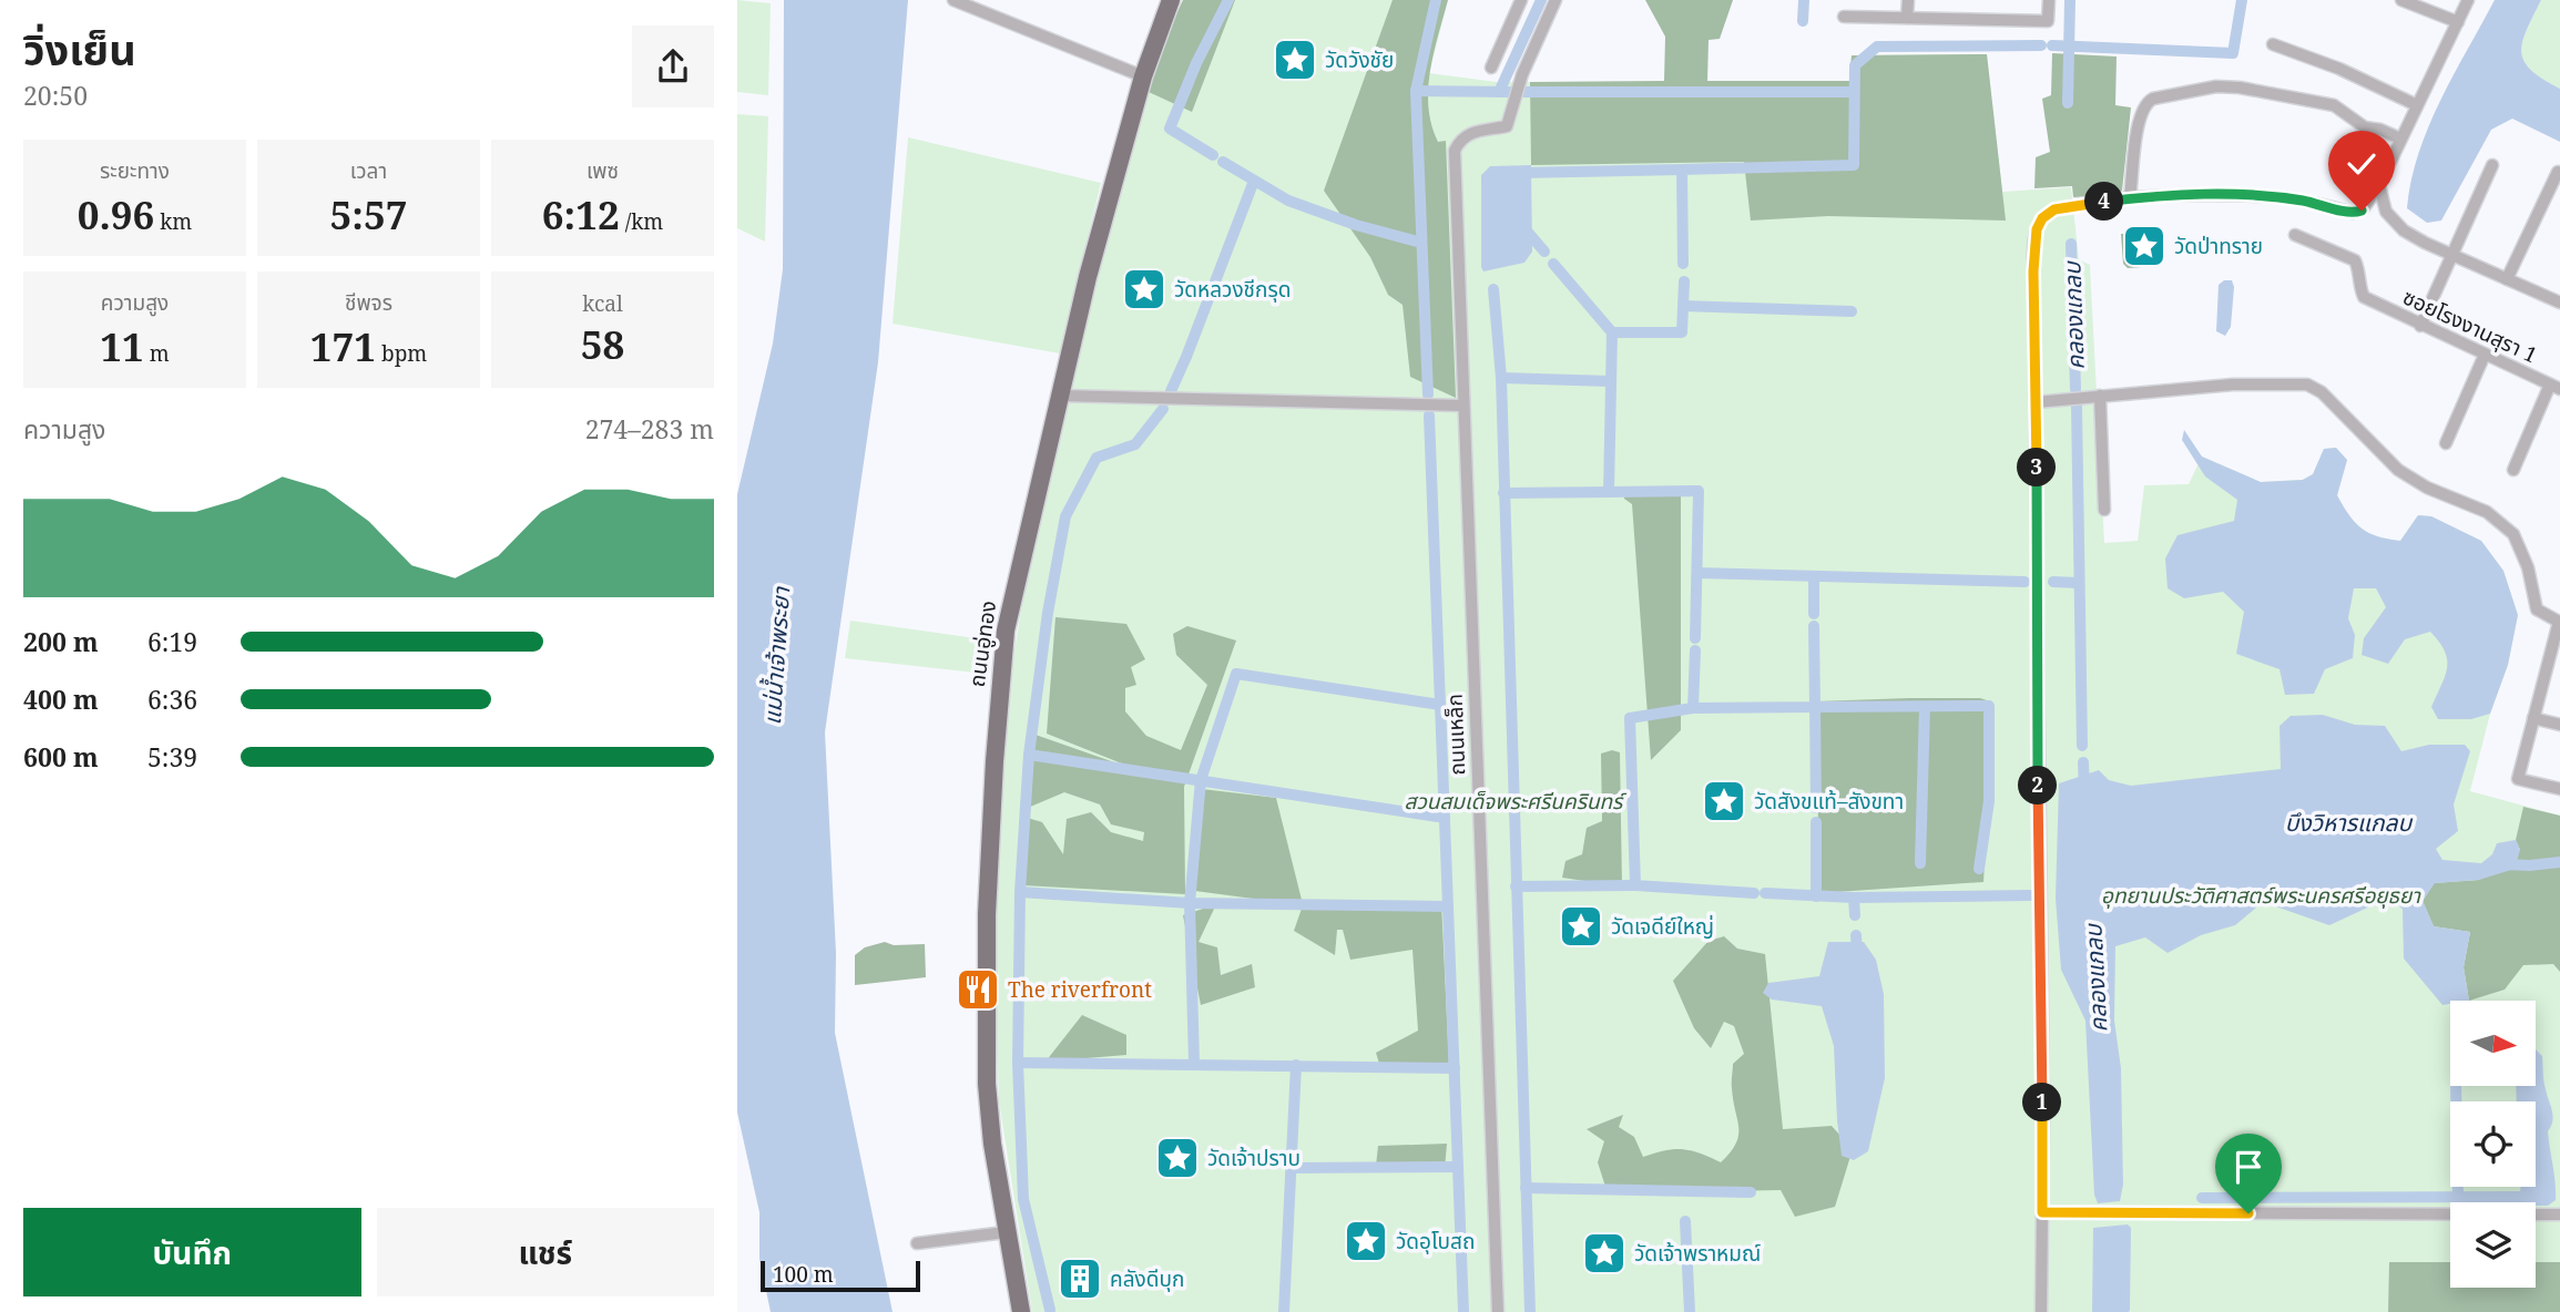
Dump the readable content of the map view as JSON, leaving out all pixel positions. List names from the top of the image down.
{
  "streets": {
    "main road": ["ถนนอู่ทอง"],
    "street": ["ซอยโรงงานสุรา 1", "ถนนเหล็ก"]
  },
  "water": ["คลองแกลบ", "แม่น้ำเจ้าพระยา", "บึงวิหารแกลบ"],
  "parks": ["สวนสมเด็จพระศรีนครินทร์", "อุทยานประวัติศาสตร์พระนครศรีอยุธยา"],
  "places": {
    "place": [
      "วัดวังชัย",
      "วัดป่าทราย",
      "วัดหลวงชีกรุด",
      "วัดสังขแท้–สังขทา",
      "วัดเจดีย์ใหญ่",
      "วัดเจ้าปราบ",
      "วัดอุโบสถ",
      "วัดเจ้าพราหมณ์"
    ],
    "restaurant": ["The riverfront"],
    "building": ["คลังดีบุก"]
  },
  "scale_bar": "100 m",
  "north": "right",
  "page": {
    "heading": ["วิ่งเย็น", "20:50"],
    "stats": [
      ["ระยะทาง", "0.96 km"],
      ["เวลา", "5:57"],
      ["เพซ", "6:12 /km"],
      ["ความสูง", "11 m"],
      ["ชีพจร", "171 bpm"],
      ["kcal", "58"]
    ],
    "pins": [
      "4",
      "3",
      "2",
      "1"
    ],
    "chart": ["ความสูง", "274–283 m"],
    "list": [
      {
        "name": "200 m",
        "note": "6:19"
      },
      {
        "name": "400 m",
        "note": "6:36"
      },
      {
        "name": "600 m",
        "note": "5:39"
      }
    ],
    "buttons": ["บันทึก", "แชร์"],
    "scale": "100 m"
  }
}
